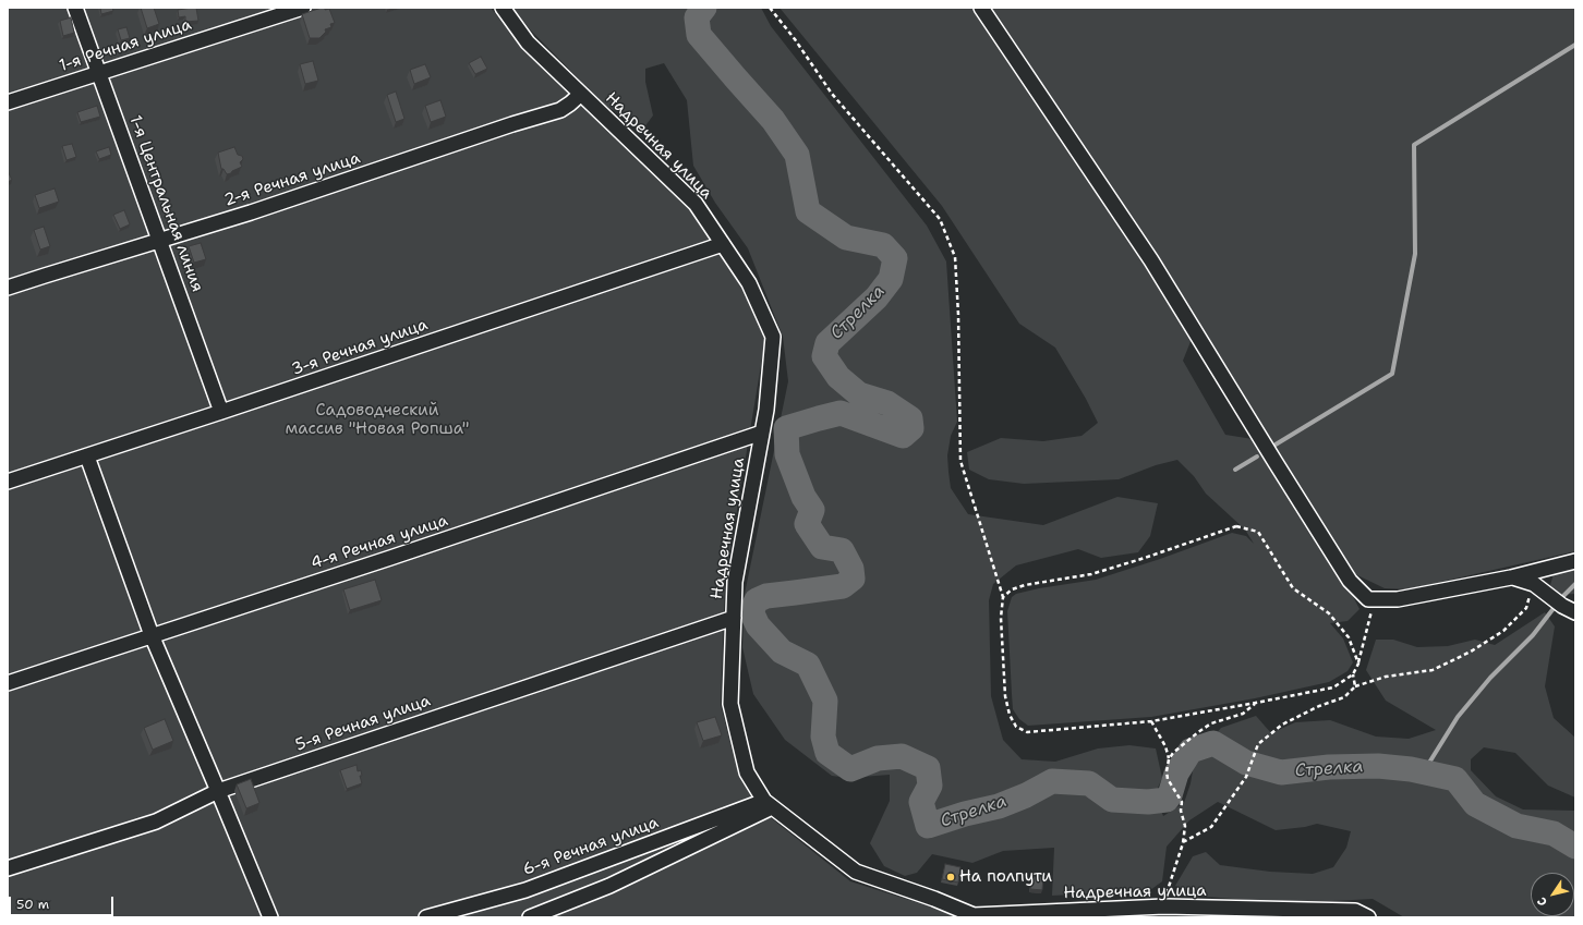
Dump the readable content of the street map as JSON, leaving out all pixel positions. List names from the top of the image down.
{
  "streets": {
    "street": [
      "1-я Речная улица",
      "Надречная улица",
      "2-я Речная улица",
      "1-я Центральная линия",
      "3-я Речная улица",
      "4-я Речная улица",
      "5-я Речная улица",
      "6-я Речная улица"
    ]
  },
  "crossings": [
    ["1-я Речная улица", "1-я Центральная линия"],
    ["Надречная улица", "2-я Речная улица"],
    ["Надречная улица", "3-я Речная улица"],
    ["Надречная улица", "4-я Речная улица"],
    ["Надречная улица", "5-я Речная улица"],
    ["Надречная улица", "6-я Речная улица"],
    ["2-я Речная улица", "1-я Центральная линия"],
    ["1-я Центральная линия", "3-я Речная улица"]
  ],
  "water": ["Стрелка"],
  "parks": ["Садоводческий массив \"Новая Ропша\""],
  "places": ["На полпути"],
  "scale_bar": "50 m",
  "north": "bottom left"
}
